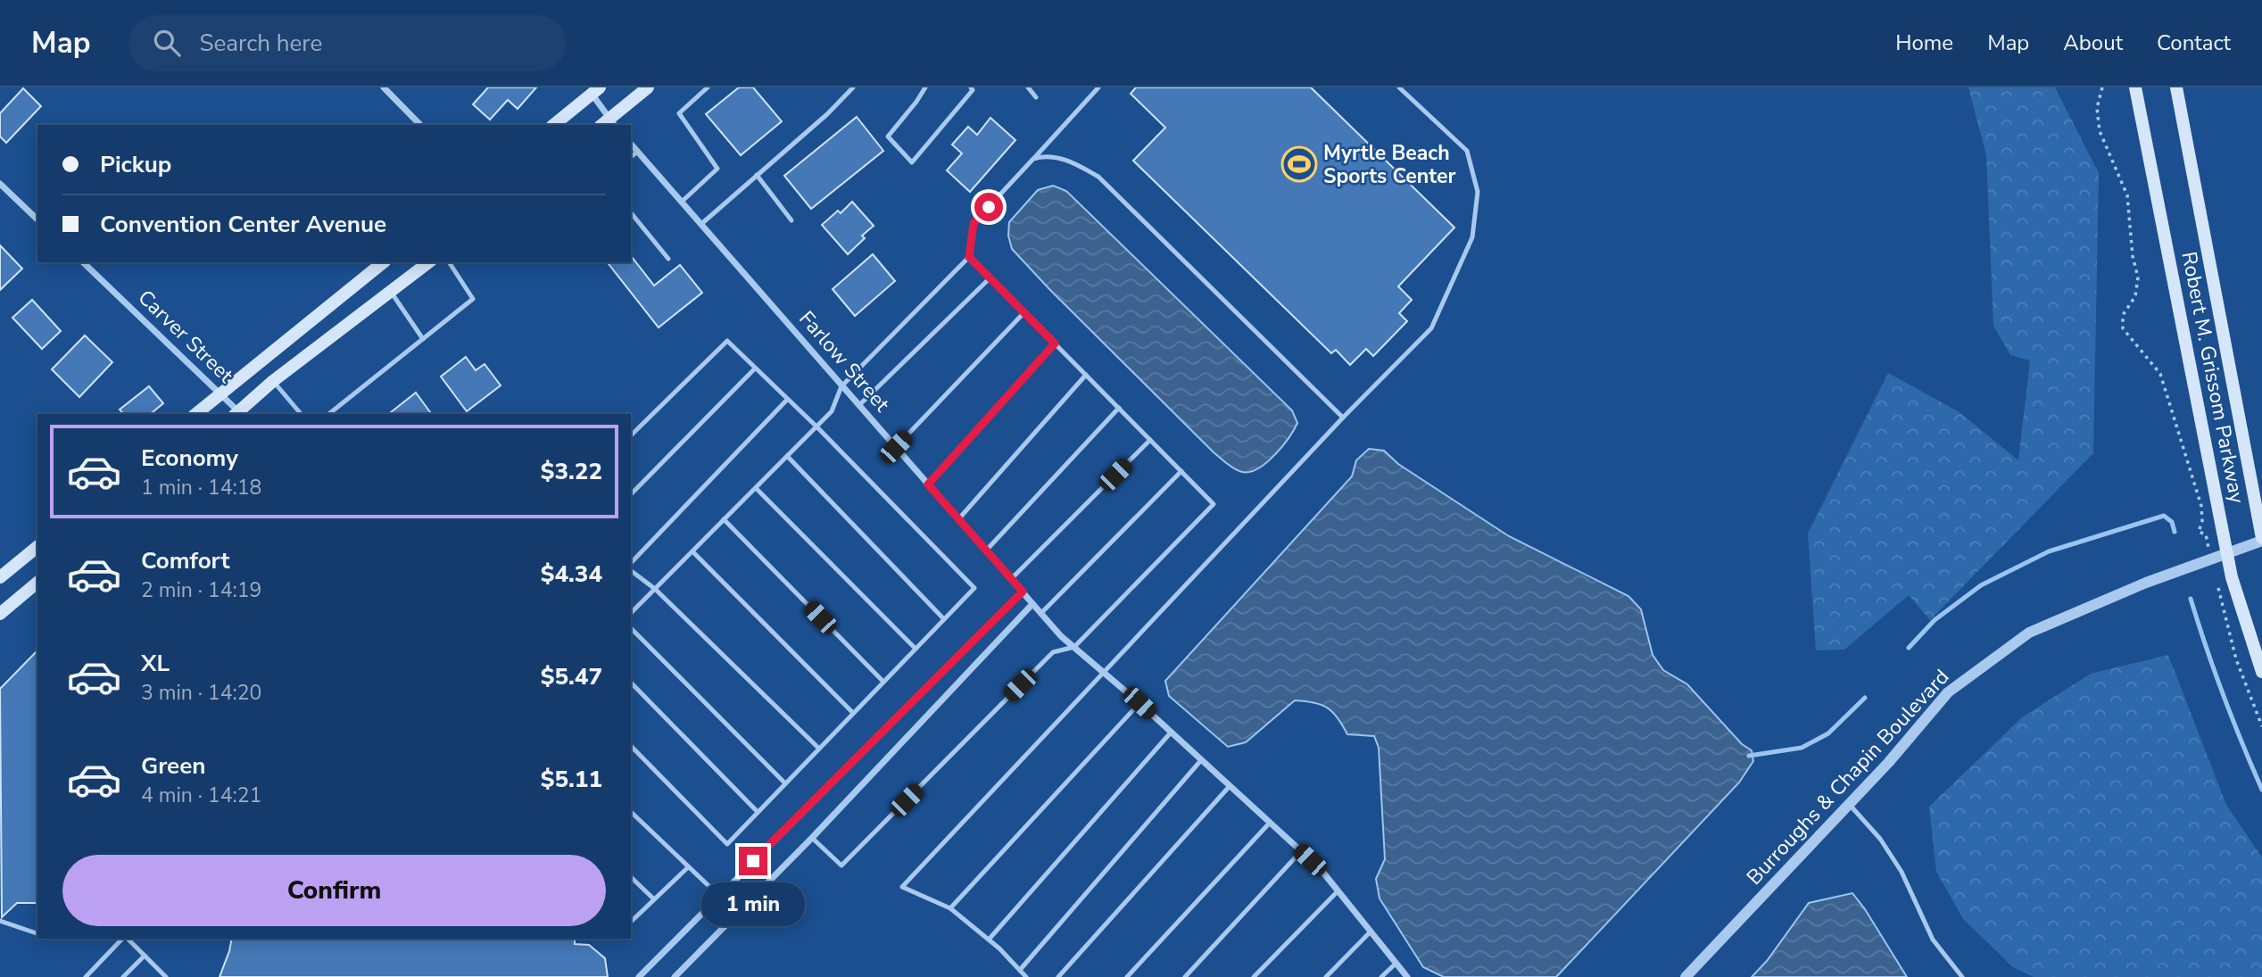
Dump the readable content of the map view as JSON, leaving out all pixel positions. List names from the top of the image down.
{
  "streets": {
    "main road": ["Robert M. Grissom Parkway"],
    "street": ["Carver Street", "Farlow Street", "Burroughs & Chapin Boulevard"]
  },
  "crossings": [
    ["Robert M. Grissom Parkway", "Burroughs & Chapin Boulevard"]
  ],
  "places": {
    "sports": ["Myrtle Beach Sports Center"]
  },
  "page": {
    "header": "Map",
    "search": "Search here",
    "nav": [
      "Home",
      "Map",
      "About",
      "Contact"
    ],
    "banner": ["Pickup", "Convention Center Avenue"],
    "list": [
      {
        "name": "Economy",
        "note": "1 min · 14:18",
        "value": "$3.22"
      },
      {
        "name": "Comfort",
        "note": "2 min · 14:19",
        "value": "$4.34"
      },
      {
        "name": "XL",
        "note": "3 min · 14:20",
        "value": "$5.47"
      },
      {
        "name": "Green",
        "note": "4 min · 14:21",
        "value": "$5.11"
      }
    ],
    "buttons": "Confirm",
    "bubble": "1 min"
  }
}
